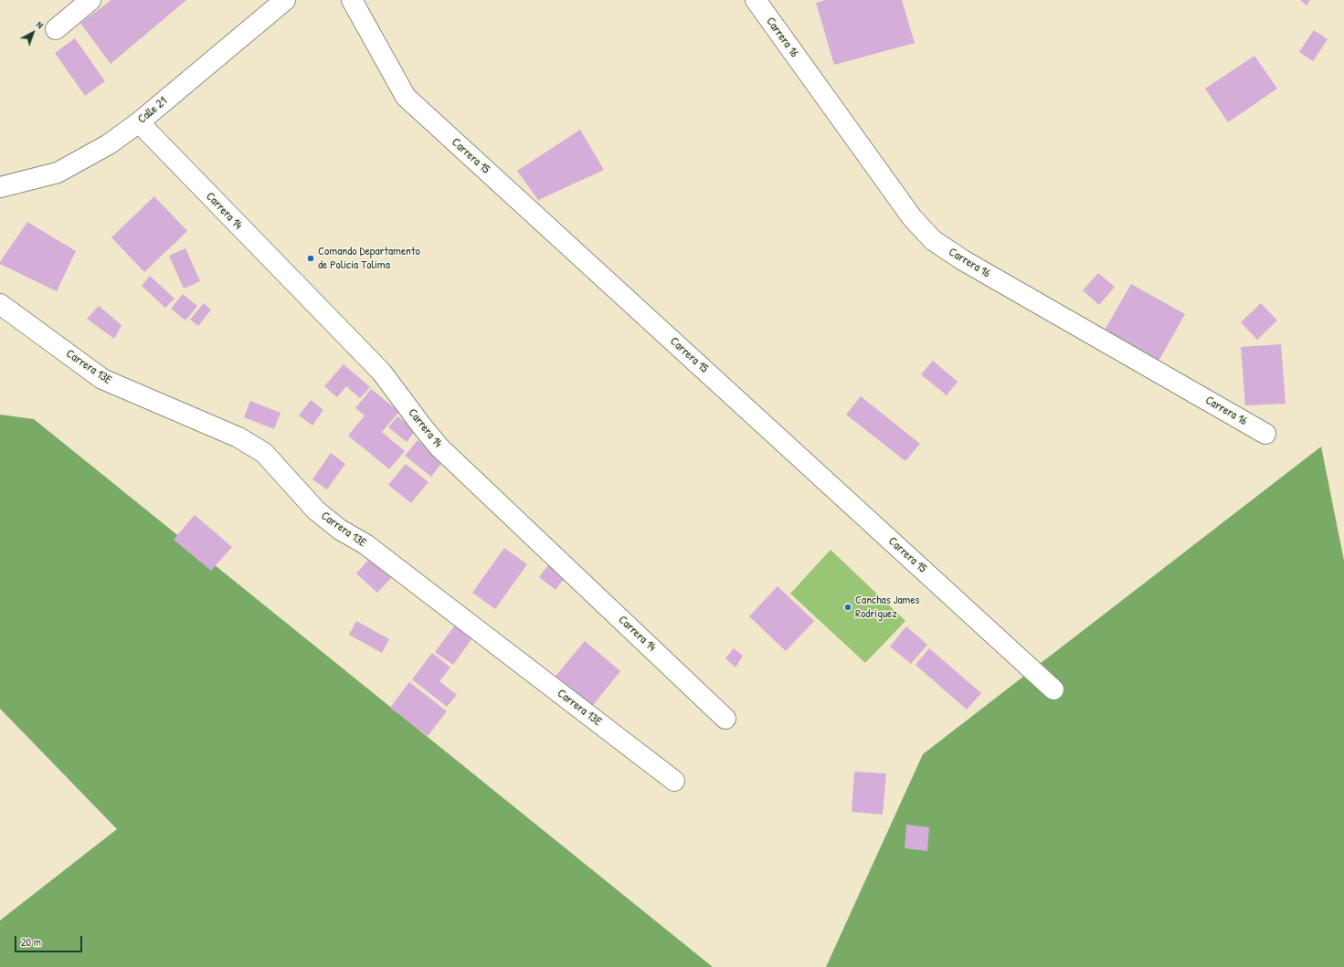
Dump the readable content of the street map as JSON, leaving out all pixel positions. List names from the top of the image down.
{
  "streets": {
    "street": [
      "Carrera 16",
      "Calle 21",
      "Carrera 15",
      "Carrera 14",
      "Carrera 13E"
    ]
  },
  "crossings": [
    ["Calle 21", "Carrera 14"]
  ],
  "places": ["Comando Departamento de Policia Tolima", "Canchas James Rodriguez"],
  "scale_bar": "20 m",
  "north": "top right"
}
